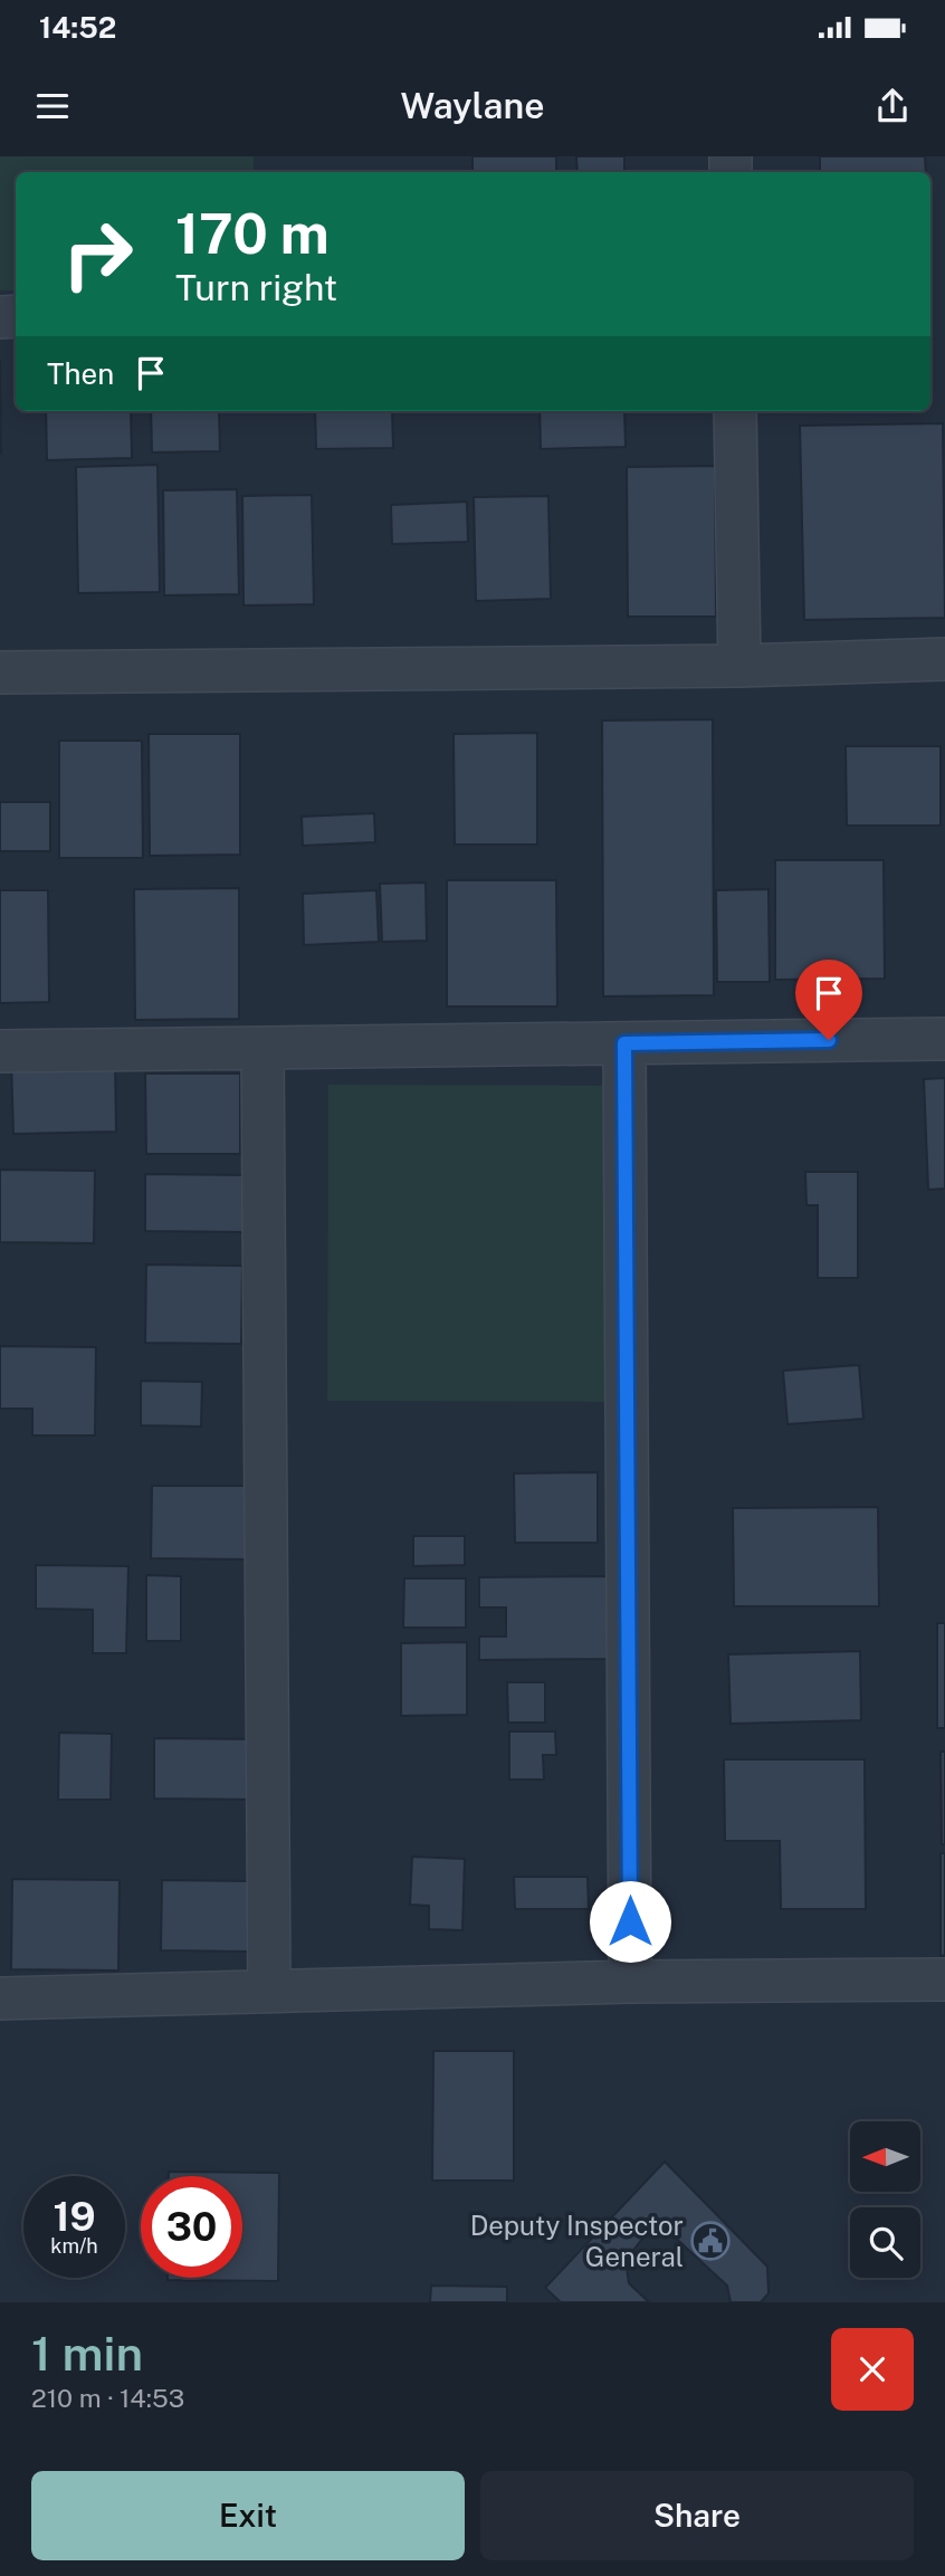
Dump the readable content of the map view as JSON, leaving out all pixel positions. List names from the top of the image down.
{
  "places": {
    "public building": ["Deputy Inspector General"]
  },
  "north": "left",
  "page": {
    "status": "14:52",
    "header": "Waylane",
    "turn": ["170 m", "Turn right"],
    "then": "Then",
    "speed": "19 km/h",
    "limit": "30",
    "heading": ["1 min", "210 m · 14:53"],
    "buttons": ["Exit", "Share"]
  }
}
